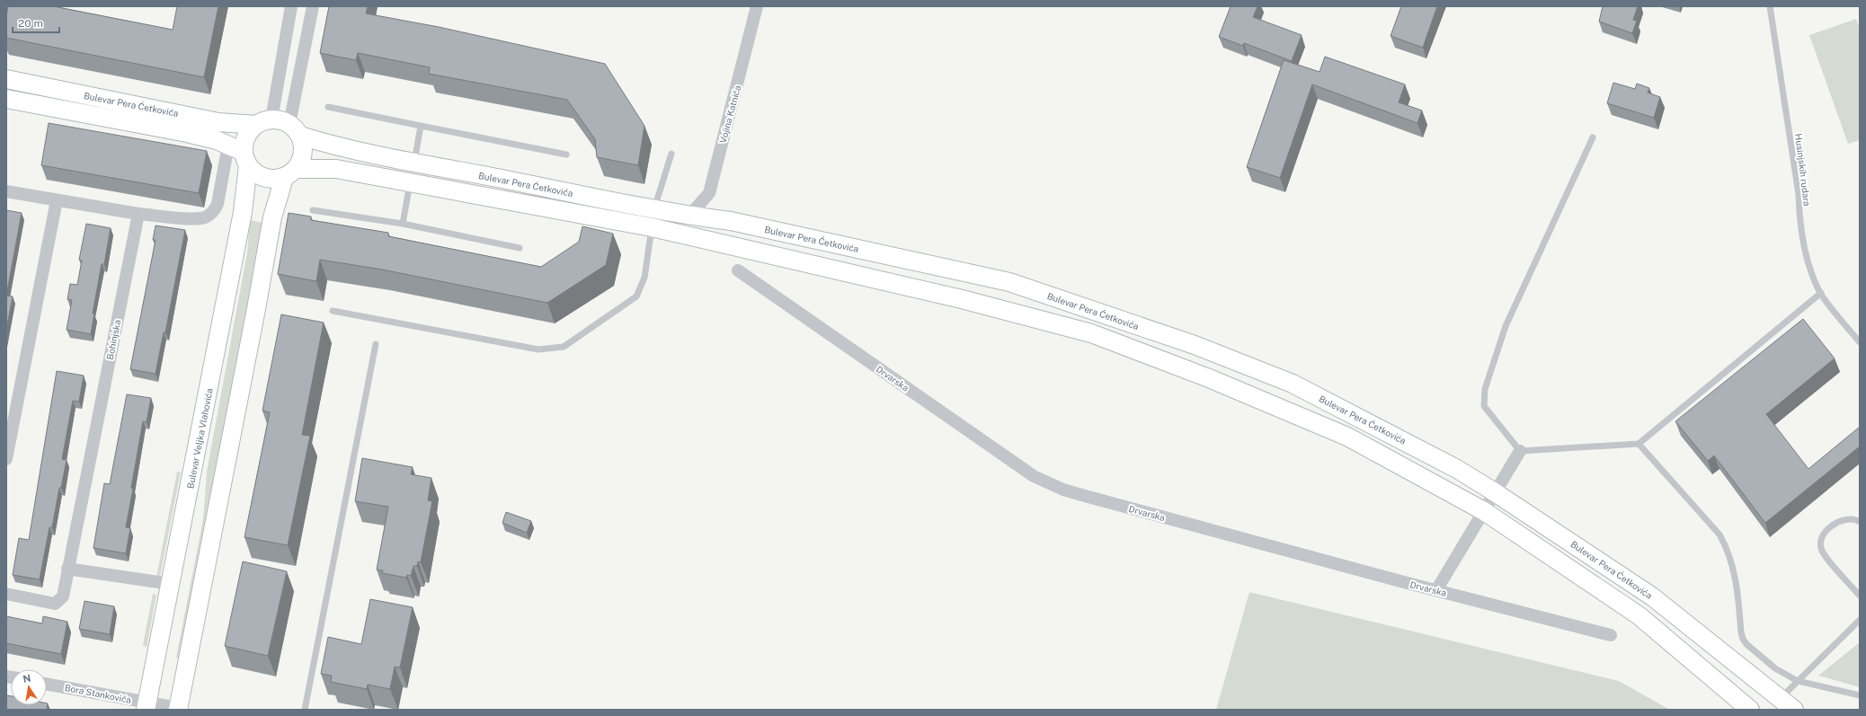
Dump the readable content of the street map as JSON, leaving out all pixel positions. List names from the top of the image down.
{
  "streets": {
    "main road": ["Bulevar Pera Ćetkovića", "Bulevar Veljka Vlahovića"],
    "street": [
      "Vojina Katnića",
      "Bohinjska",
      "Drvarska",
      "Bora Stankovića"
    ],
    "lane": ["Husinjskih rudara"]
  },
  "crossings": [
    ["Bulevar Pera Ćetkovića", "Vojina Katnića"],
    ["Bulevar Pera Ćetkovića", "Bulevar Veljka Vlahovića"],
    ["Bulevar Veljka Vlahovića", "Bora Stankovića"]
  ],
  "scale_bar": "20 m",
  "north": "top"
}
